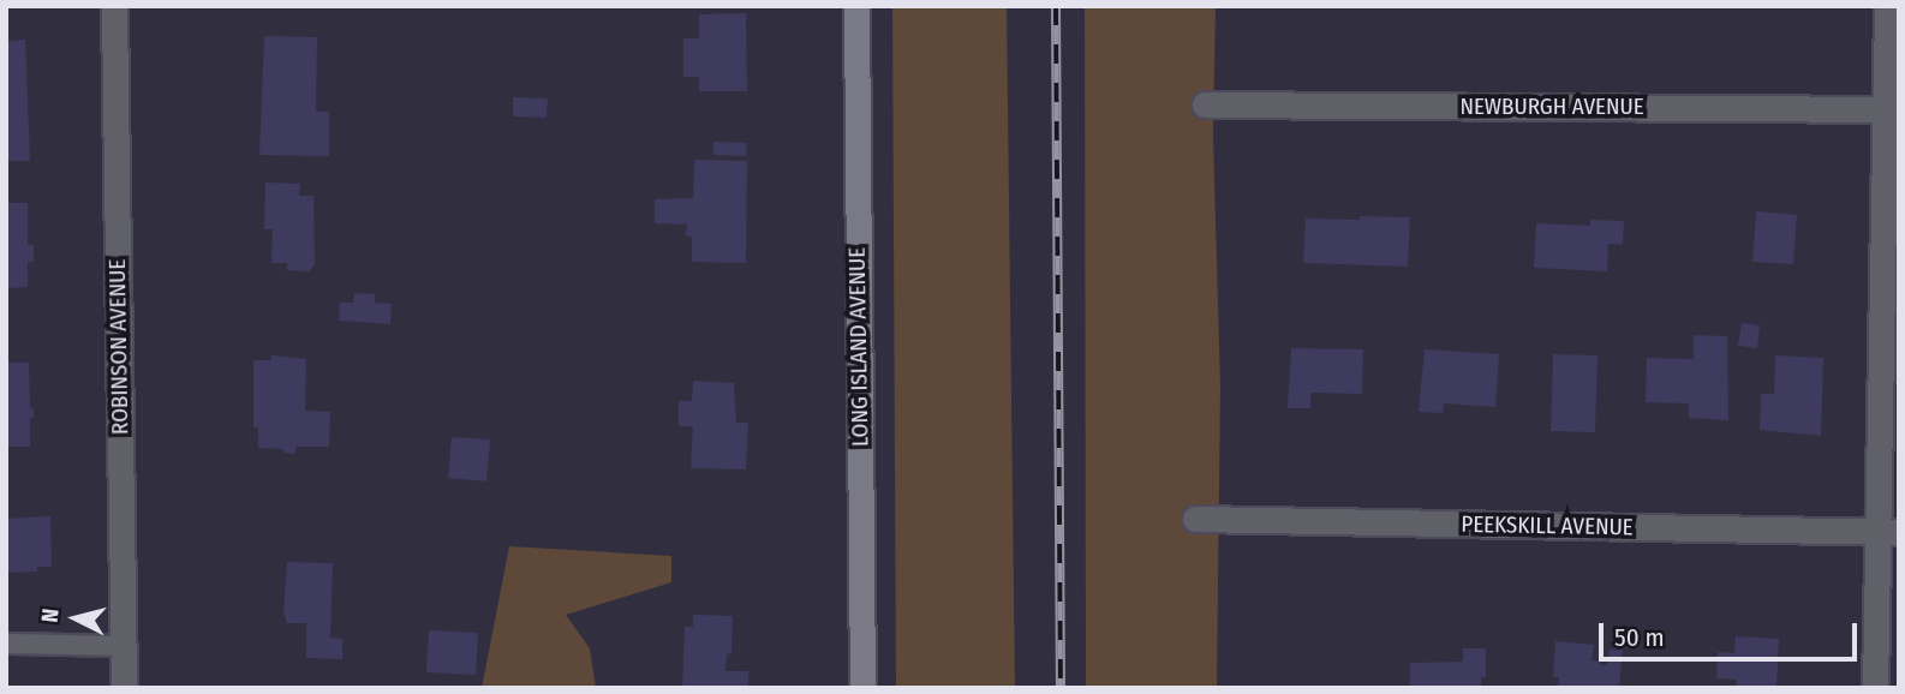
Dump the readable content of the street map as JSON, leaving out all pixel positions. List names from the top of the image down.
{
  "streets": {
    "street": [
      "NEWBURGH AVENUE",
      "ROBINSON AVENUE",
      "LONG ISLAND AVENUE",
      "PEEKSKILL AVENUE"
    ]
  },
  "scale_bar": "50 m",
  "north": "left"
}
